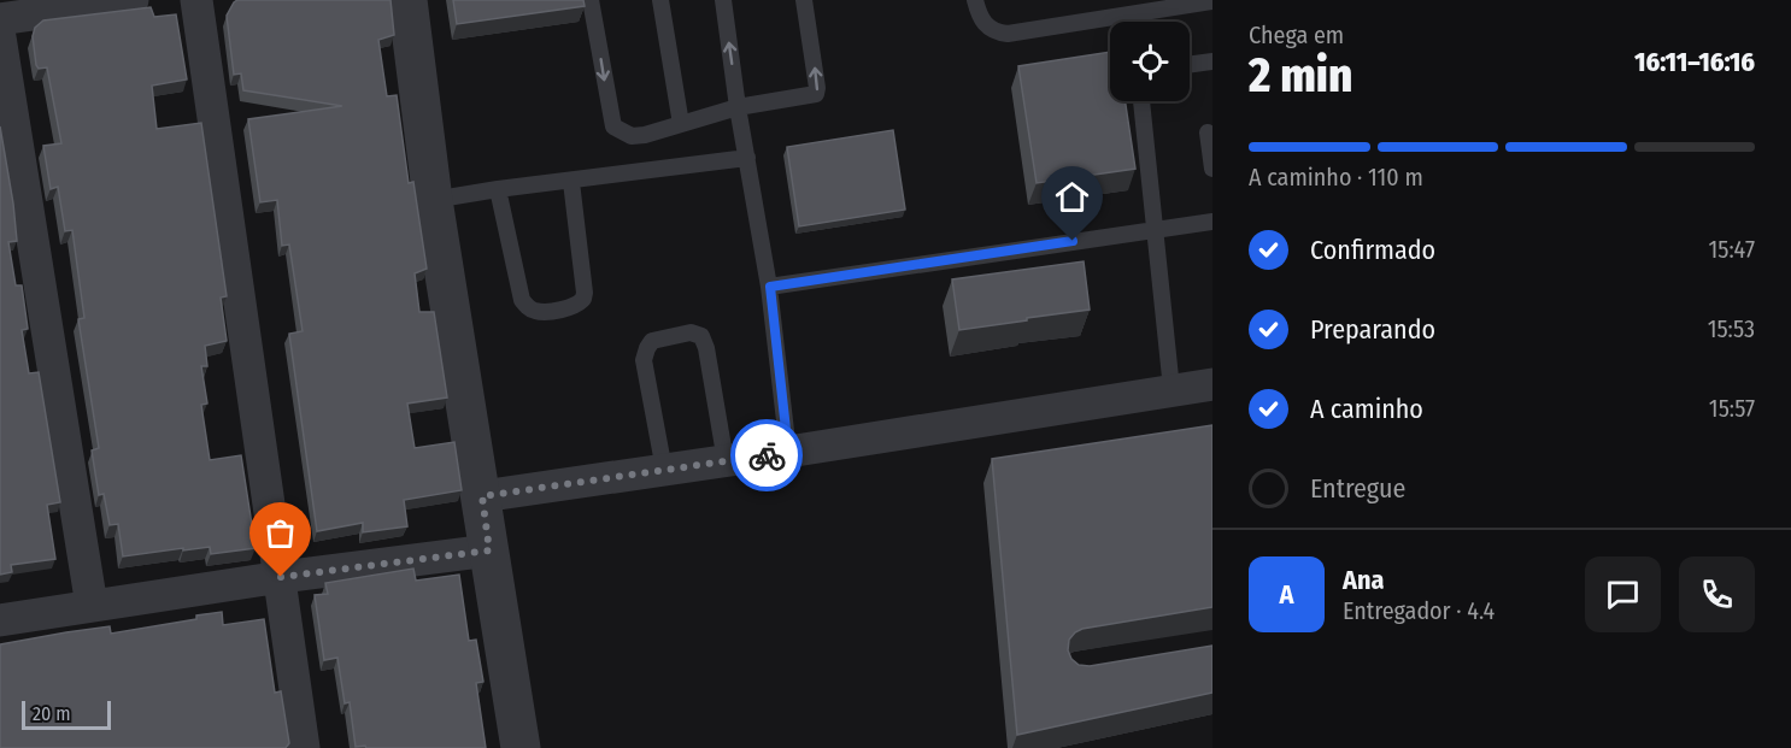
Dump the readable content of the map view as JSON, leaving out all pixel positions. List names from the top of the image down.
{
  "scale_bar": "20 m",
  "page": {
    "heading": ["2 min", "Chega em", "16:11–16:16"],
    "panel": ["Ana", "Entregador · 4.4"],
    "bar": "A caminho · 110 m",
    "list": [
      ["Confirmado", "15:47"],
      ["Preparando", "15:53"],
      ["A caminho", "15:57"],
      "Entregue"
    ],
    "round": "A",
    "scale": "20 m"
  }
}
